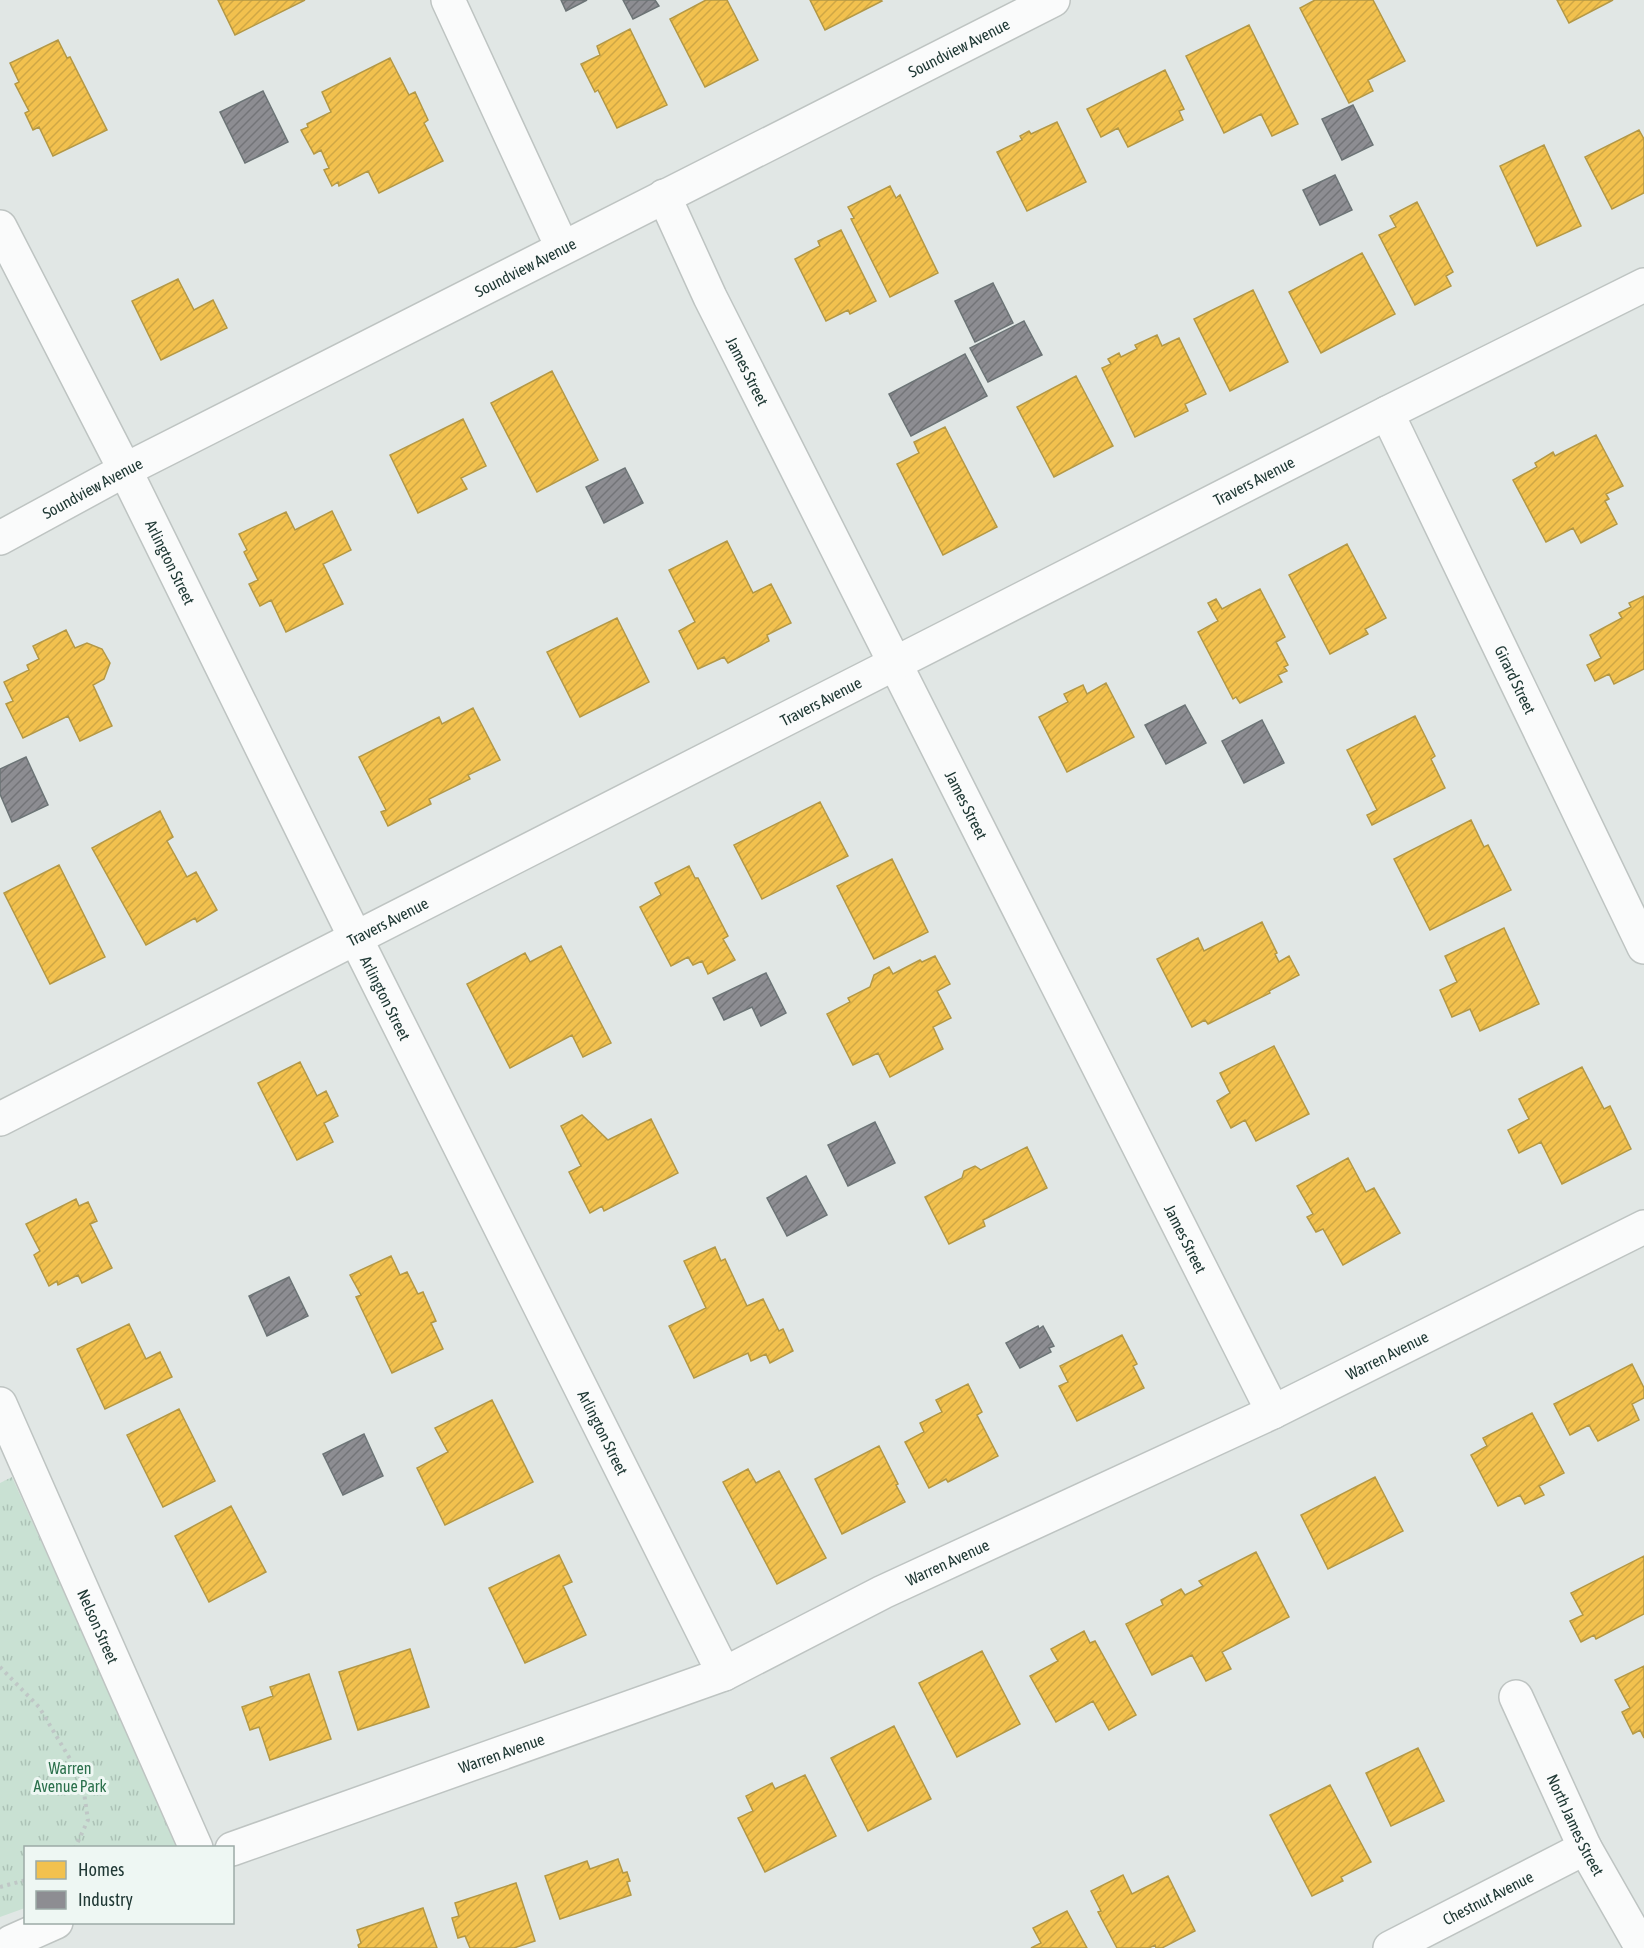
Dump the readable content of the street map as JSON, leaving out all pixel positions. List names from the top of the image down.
{
  "streets": {
    "street": [
      "Soundview Avenue",
      "James Street",
      "Travers Avenue",
      "Arlington Street",
      "Girard Street",
      "Warren Avenue",
      "Nelson Street",
      "North James Street",
      "Chestnut Avenue"
    ]
  },
  "crossings": [
    ["Soundview Avenue", "James Street"],
    ["Soundview Avenue", "Arlington Street"],
    ["James Street", "Travers Avenue"],
    ["James Street", "Warren Avenue"],
    ["Travers Avenue", "Arlington Street"],
    ["Travers Avenue", "Girard Street"],
    ["Arlington Street", "Warren Avenue"],
    ["North James Street", "Chestnut Avenue"]
  ],
  "parks": ["Warren Avenue Park"],
  "legend": ["Homes", "Industry"]
}
